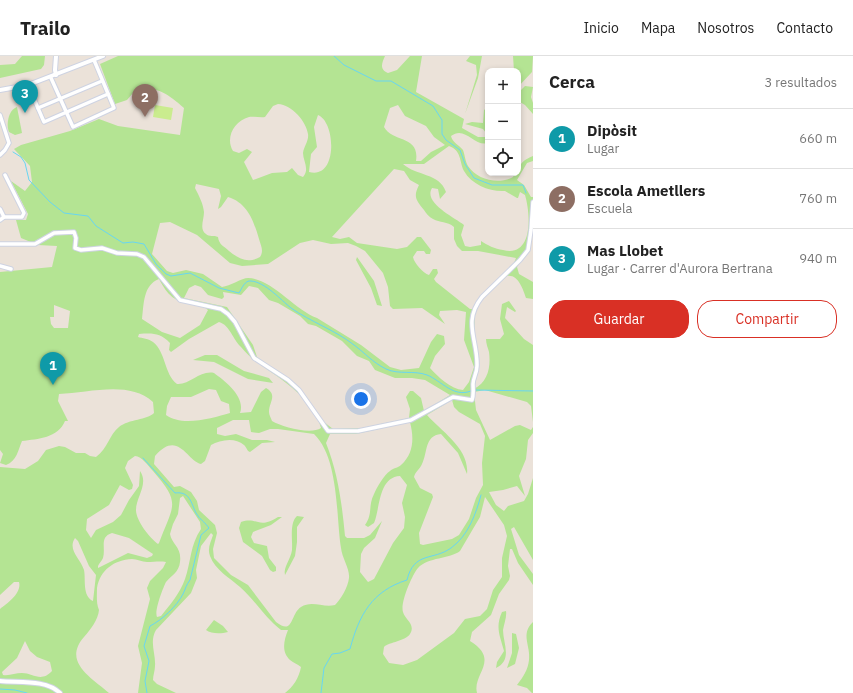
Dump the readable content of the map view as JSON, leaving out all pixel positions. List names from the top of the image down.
{
  "page": {
    "header": "Trailo",
    "nav": [
      "Inicio",
      "Mapa",
      "Nosotros",
      "Contacto"
    ],
    "heading": ["Cerca", "3 resultados"],
    "map_buttons": ["+", "−"],
    "pins": ["3", "2", "1"],
    "list": [
      {
        "mark": "1",
        "name": "Dipòsit",
        "note": "Lugar",
        "value": "660 m"
      },
      {
        "mark": "2",
        "name": "Escola Ametllers",
        "note": "Escuela",
        "value": "760 m"
      },
      {
        "mark": "3",
        "name": "Mas Llobet",
        "note": "Lugar · Carrer d'Aurora Bertrana",
        "value": "940 m"
      }
    ],
    "buttons": ["Guardar", "Compartir"]
  }
}
